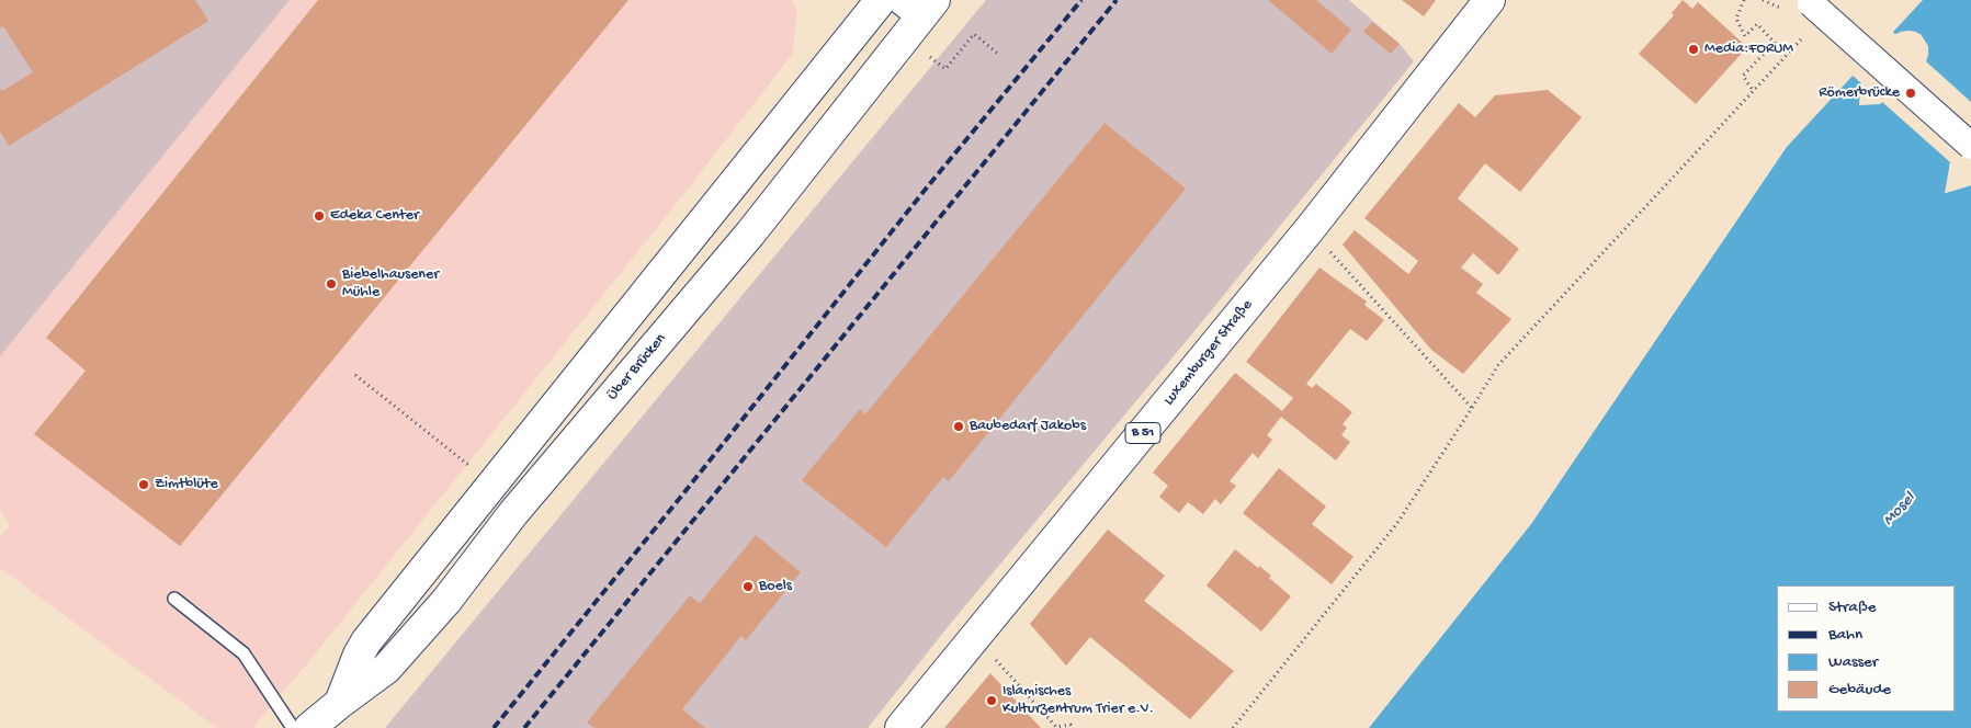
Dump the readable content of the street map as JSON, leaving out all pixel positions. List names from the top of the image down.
{
  "streets": {
    "street": ["Luxemburger Straße", "Über Brücken", "B 51"]
  },
  "water": ["Mosel"],
  "places": [
    "Media:FORUM",
    "Römerbrücke",
    "Edeka Center",
    "Biebelhausener Mühle",
    "Baubedarf Jakobs",
    "Zimtblüte",
    "Boels",
    "Islamisches Kulturzentrum Trier e.V."
  ],
  "legend": [
    "Straße",
    "Bahn",
    "Wasser",
    "Gebäude"
  ]
}
